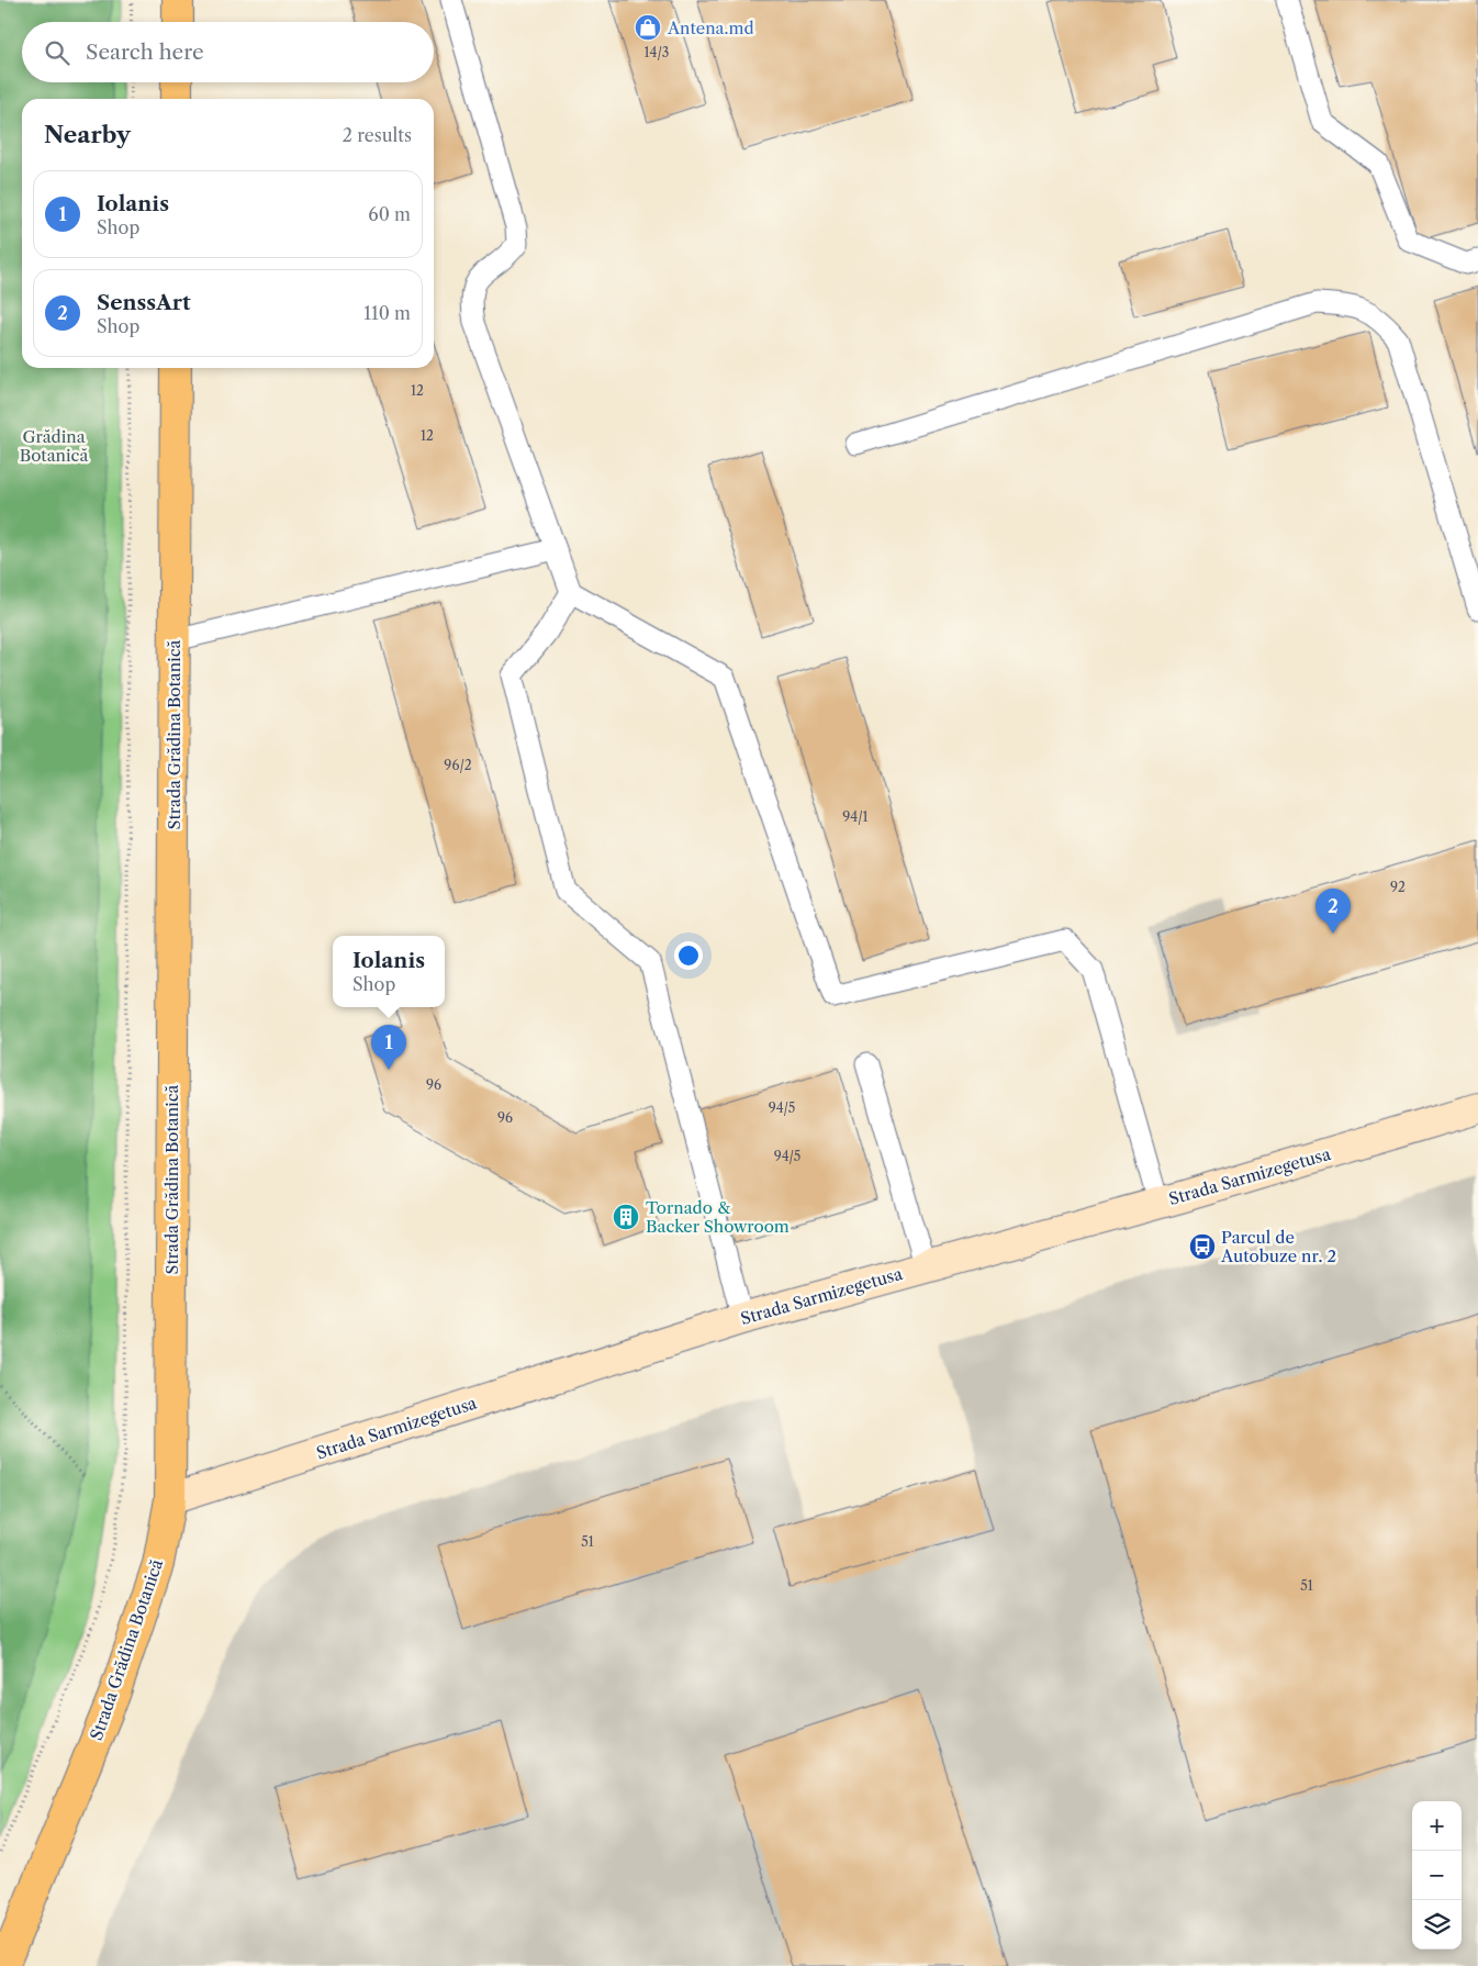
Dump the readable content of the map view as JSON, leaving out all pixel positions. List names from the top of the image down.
{
  "streets": {
    "main road": ["Strada Grădina Botanică", "Strada Sarmizegetusa"]
  },
  "crossings": [
    ["Strada Grădina Botanică", "Strada Sarmizegetusa"]
  ],
  "parks": ["Grădina Botanică"],
  "places": {
    "shop": ["Antena.md"],
    "building": ["Tornado & Backer Showroom"],
    "bus stop": ["Parcul de Autobuze nr. 2"]
  },
  "house_numbers": [
    "14/3",
    "12",
    "12",
    "96/2",
    "94/1",
    "92",
    "96",
    "94/5",
    "96",
    "94/5",
    "51",
    "51"
  ],
  "page": {
    "search": "Search here",
    "heading": ["Nearby", "2 results"],
    "list": [
      {
        "mark": "1",
        "name": "Iolanis",
        "note": "Shop",
        "value": "60 m"
      },
      {
        "mark": "2",
        "name": "SenssArt",
        "note": "Shop",
        "value": "110 m"
      }
    ],
    "pins": ["2", "1"],
    "popup": ["Iolanis", "Shop"],
    "map_buttons": ["+", "−"]
  }
}
